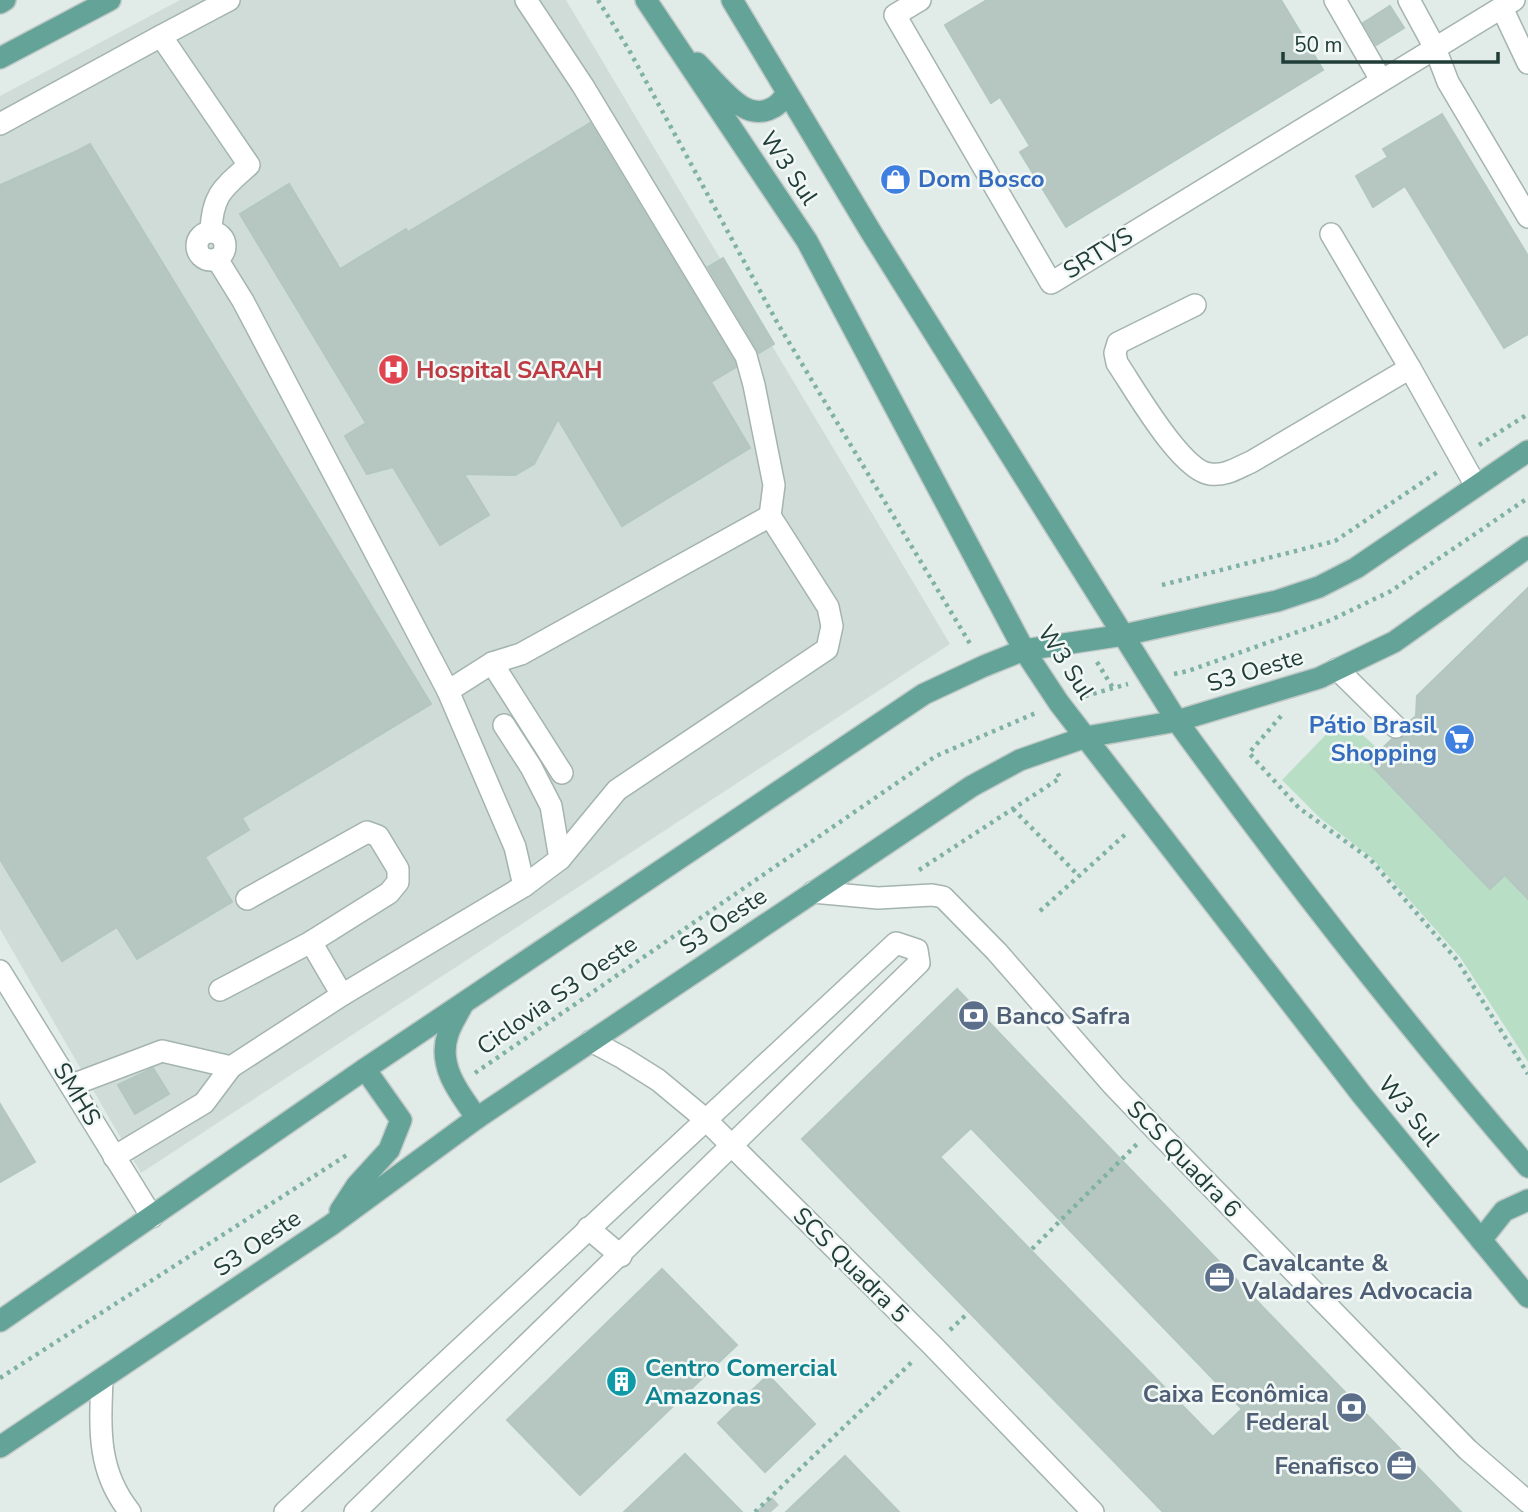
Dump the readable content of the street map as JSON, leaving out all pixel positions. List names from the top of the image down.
{
  "streets": {
    "main road": ["W3 Sul", "S3 Oeste"],
    "street": [
      "SRTVS",
      "SMHS",
      "SCS Quadra 6",
      "SCS Quadra 5"
    ],
    "path": ["Ciclovia S3 Oeste"]
  },
  "crossings": [
    ["W3 Sul", "S3 Oeste"],
    ["W3 Sul", "Ciclovia S3 Oeste"],
    ["S3 Oeste", "SCS Quadra 6"],
    ["S3 Oeste", "SCS Quadra 5"]
  ],
  "places": {
    "shop": ["Dom Bosco"],
    "hospital": ["Hospital SARAH"],
    "supermarket": ["Pátio Brasil Shopping"],
    "bank": ["Banco Safra", "Caixa Econômica Federal"],
    "office": ["Cavalcante & Valadares Advocacia", "Fenafisco"],
    "building": ["Centro Comercial Amazonas"]
  },
  "scale_bar": "50 m"
}
